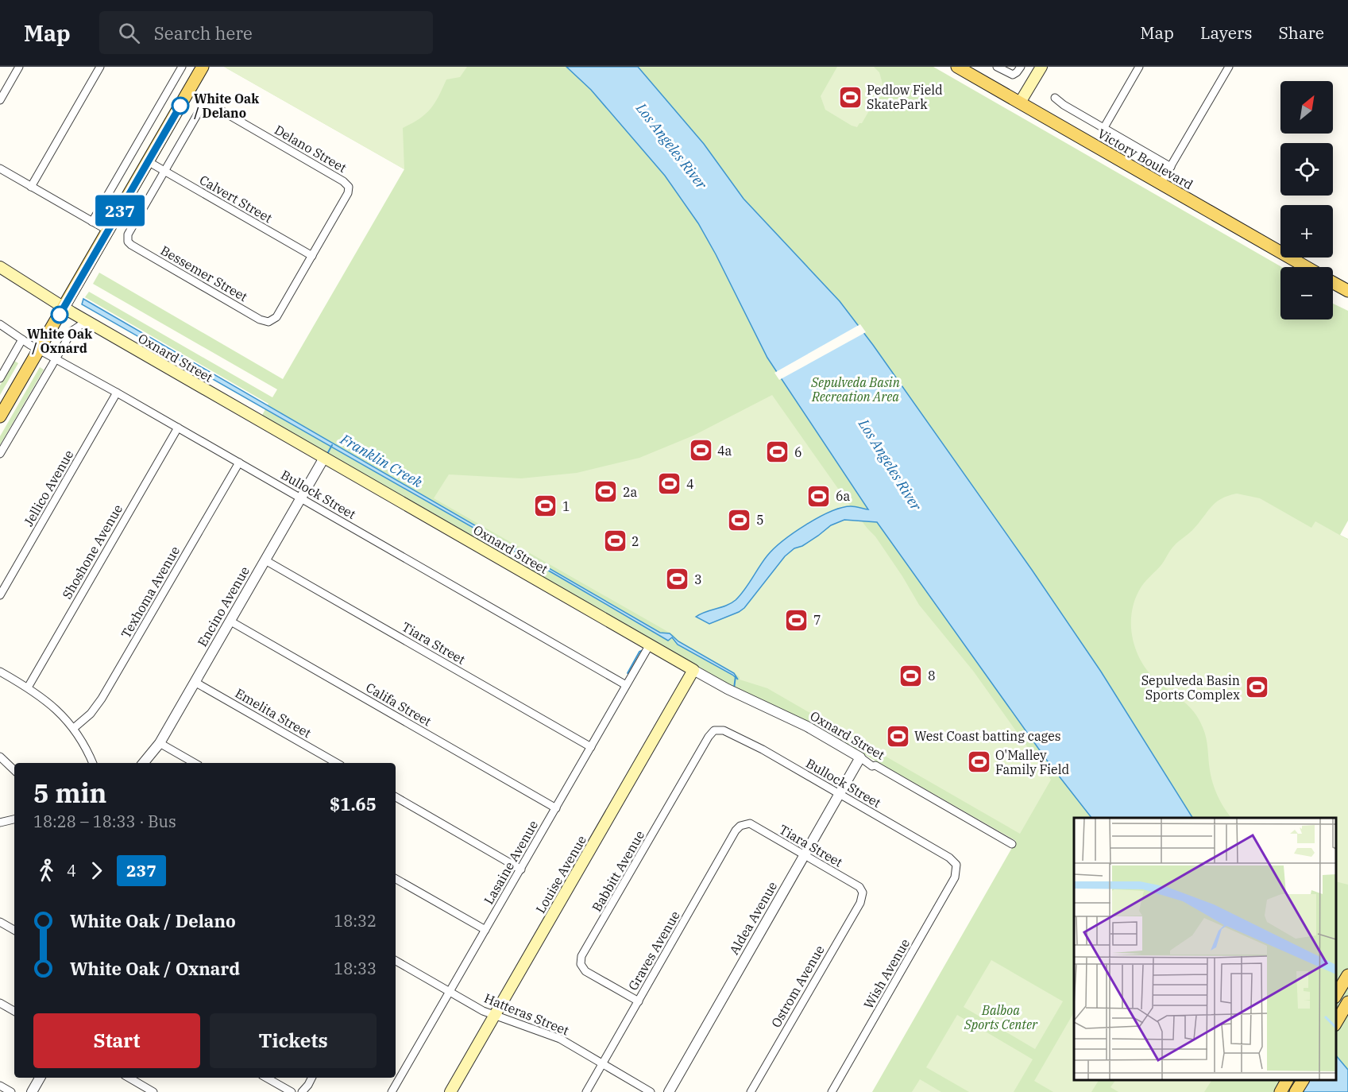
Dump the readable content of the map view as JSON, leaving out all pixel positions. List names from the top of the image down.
{
  "streets": {
    "main road": ["Victory Boulevard", "Oxnard Street", "Louise Avenue"],
    "street": [
      "Delano Street",
      "Calvert Street",
      "Bessemer Street",
      "Jellico Avenue",
      "Bullock Street",
      "Shoshone Avenue",
      "Texhoma Avenue",
      "Encino Avenue",
      "Tiara Street",
      "Califa Street",
      "Emelita Street",
      "Lasaine Avenue",
      "Babbitt Avenue",
      "Aldea Avenue",
      "Graves Avenue",
      "Wish Avenue",
      "Ostrom Avenue",
      "Hatteras Street"
    ]
  },
  "crossings": [
    ["Delano Street", "Calvert Street"],
    ["Delano Street", "Bessemer Street"],
    ["Calvert Street", "Bessemer Street"],
    ["Oxnard Street", "Encino Avenue"],
    ["Oxnard Street", "Lasaine Avenue"],
    ["Oxnard Street", "Louise Avenue"],
    ["Oxnard Street", "Aldea Avenue"],
    ["Jellico Avenue", "Bullock Street"],
    ["Bullock Street", "Shoshone Avenue"],
    ["Bullock Street", "Texhoma Avenue"],
    ["Bullock Street", "Encino Avenue"],
    ["Bullock Street", "Lasaine Avenue"],
    ["Bullock Street", "Babbitt Avenue"],
    ["Bullock Street", "Aldea Avenue"],
    ["Bullock Street", "Wish Avenue"],
    ["Encino Avenue", "Tiara Street"],
    ["Encino Avenue", "Califa Street"],
    ["Encino Avenue", "Emelita Street"],
    ["Tiara Street", "Lasaine Avenue"],
    ["Tiara Street", "Aldea Avenue"],
    ["Tiara Street", "Graves Avenue"],
    ["Tiara Street", "Ostrom Avenue"],
    ["Califa Street", "Lasaine Avenue"],
    ["Lasaine Avenue", "Hatteras Street"],
    ["Babbitt Avenue", "Graves Avenue"],
    ["Louise Avenue", "Hatteras Street"],
    ["Graves Avenue", "Hatteras Street"]
  ],
  "water": ["Los Angeles River", "Franklin Creek"],
  "parks": ["Sepulveda Basin Recreation Area", "Balboa Sports Center"],
  "places": {
    "sports": [
      "Pedlow Field SkatePark",
      "4a",
      "6",
      "4",
      "2a",
      "6a",
      "1",
      "5",
      "2",
      "3",
      "7",
      "8",
      "Sepulveda Basin Sports Complex",
      "West Coast batting cages",
      "O'Malley Family Field"
    ],
    "other": ["White Oak / Delano", "White Oak / Oxnard"]
  },
  "lines": ["bus line 237"],
  "north": "top right",
  "page": {
    "header": "Map",
    "search": "Search here",
    "nav": ["Map", "Layers", "Share"],
    "on_map": "237",
    "map_buttons": ["+", "−"],
    "heading": ["5 min", "18:28 – 18:33 · Bus", "$1.65"],
    "legs": ["4", "237"],
    "list": [
      {
        "name": "White Oak / Delano",
        "value": "18:32"
      },
      {
        "name": "White Oak / Oxnard",
        "value": "18:33"
      }
    ],
    "buttons": ["Start", "Tickets"]
  }
}
